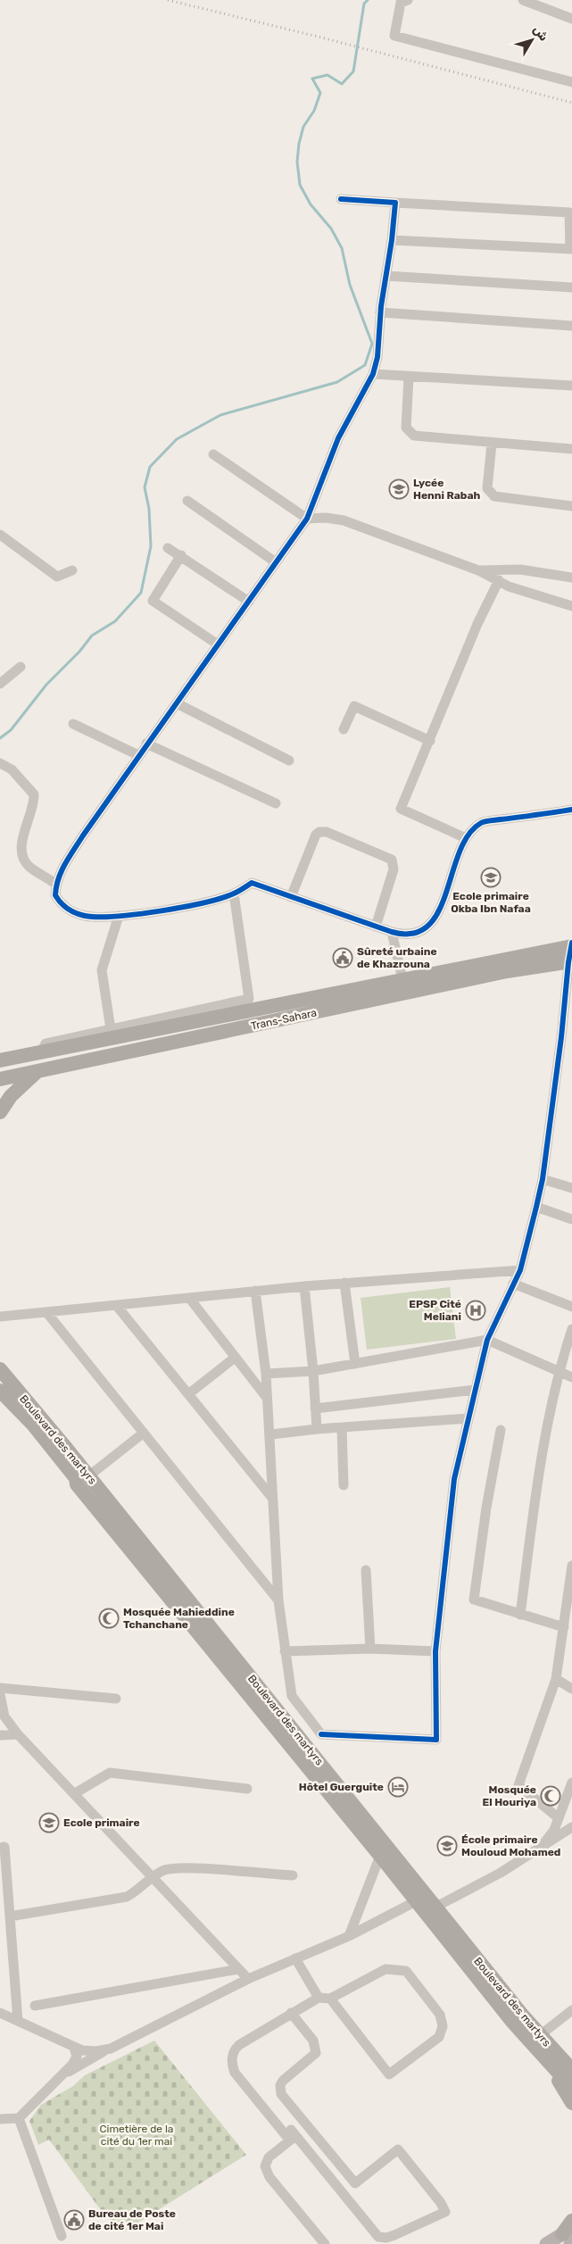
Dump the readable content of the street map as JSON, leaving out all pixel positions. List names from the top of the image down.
{
  "streets": {
    "highway": ["Trans-Sahara", "Boulevard des martyrs"]
  },
  "parks": ["Cimetière de la cité du 1er mai"],
  "places": {
    "school or university": [
      "Lycée Henni Rabah",
      "Ecole primaire Okba Ibn Nafaa",
      "Ecole primaire",
      "École primaire Mouloud Mohamed"
    ],
    "public building": ["Sûreté urbaine de Khazrouna", "Bureau de Poste de cité 1er Mai"],
    "hospital": ["EPSP Cité Meliani"],
    "mosque": ["Mosquée Mahieddine Tchanchane", "Mosquée El Houriya"],
    "hotel": ["Hôtel Guerguite"]
  },
  "north": "top right"
}
